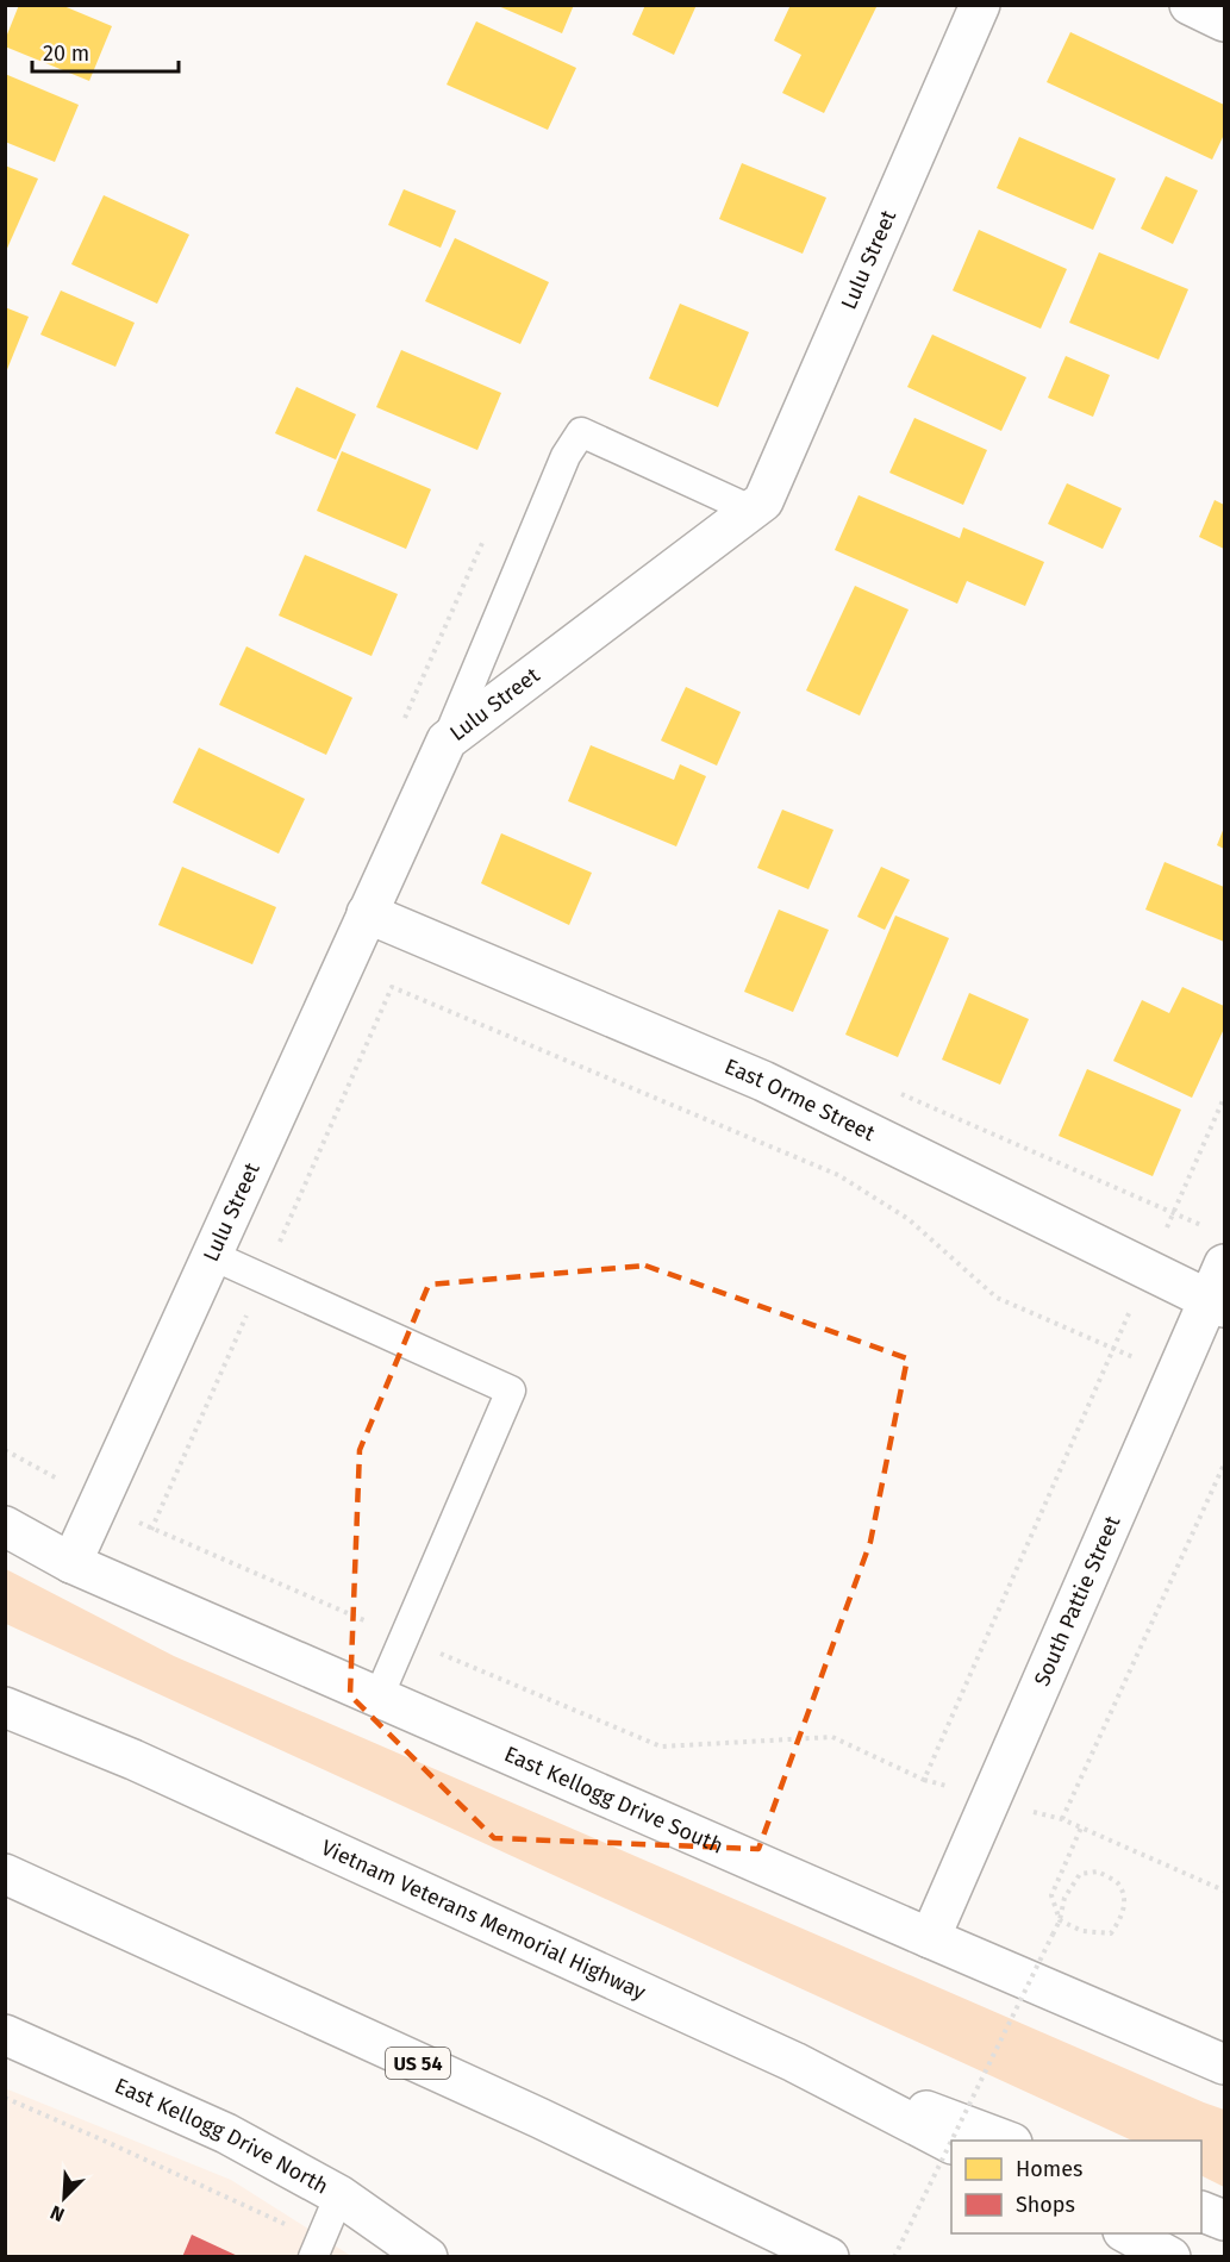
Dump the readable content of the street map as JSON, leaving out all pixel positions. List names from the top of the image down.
{
  "streets": {
    "main road": [
      "Lulu Street",
      "East Orme Street",
      "South Pattie Street",
      "East Kellogg Drive South",
      "Vietnam Veterans Memorial Highway",
      "US 54",
      "East Kellogg Drive North"
    ]
  },
  "crossings": [
    ["Lulu Street", "East Orme Street"],
    ["Lulu Street", "East Kellogg Drive South"],
    ["East Orme Street", "South Pattie Street"],
    ["South Pattie Street", "East Kellogg Drive South"]
  ],
  "legend": ["Homes", "Shops"],
  "scale_bar": "20 m",
  "north": "bottom left"
}
